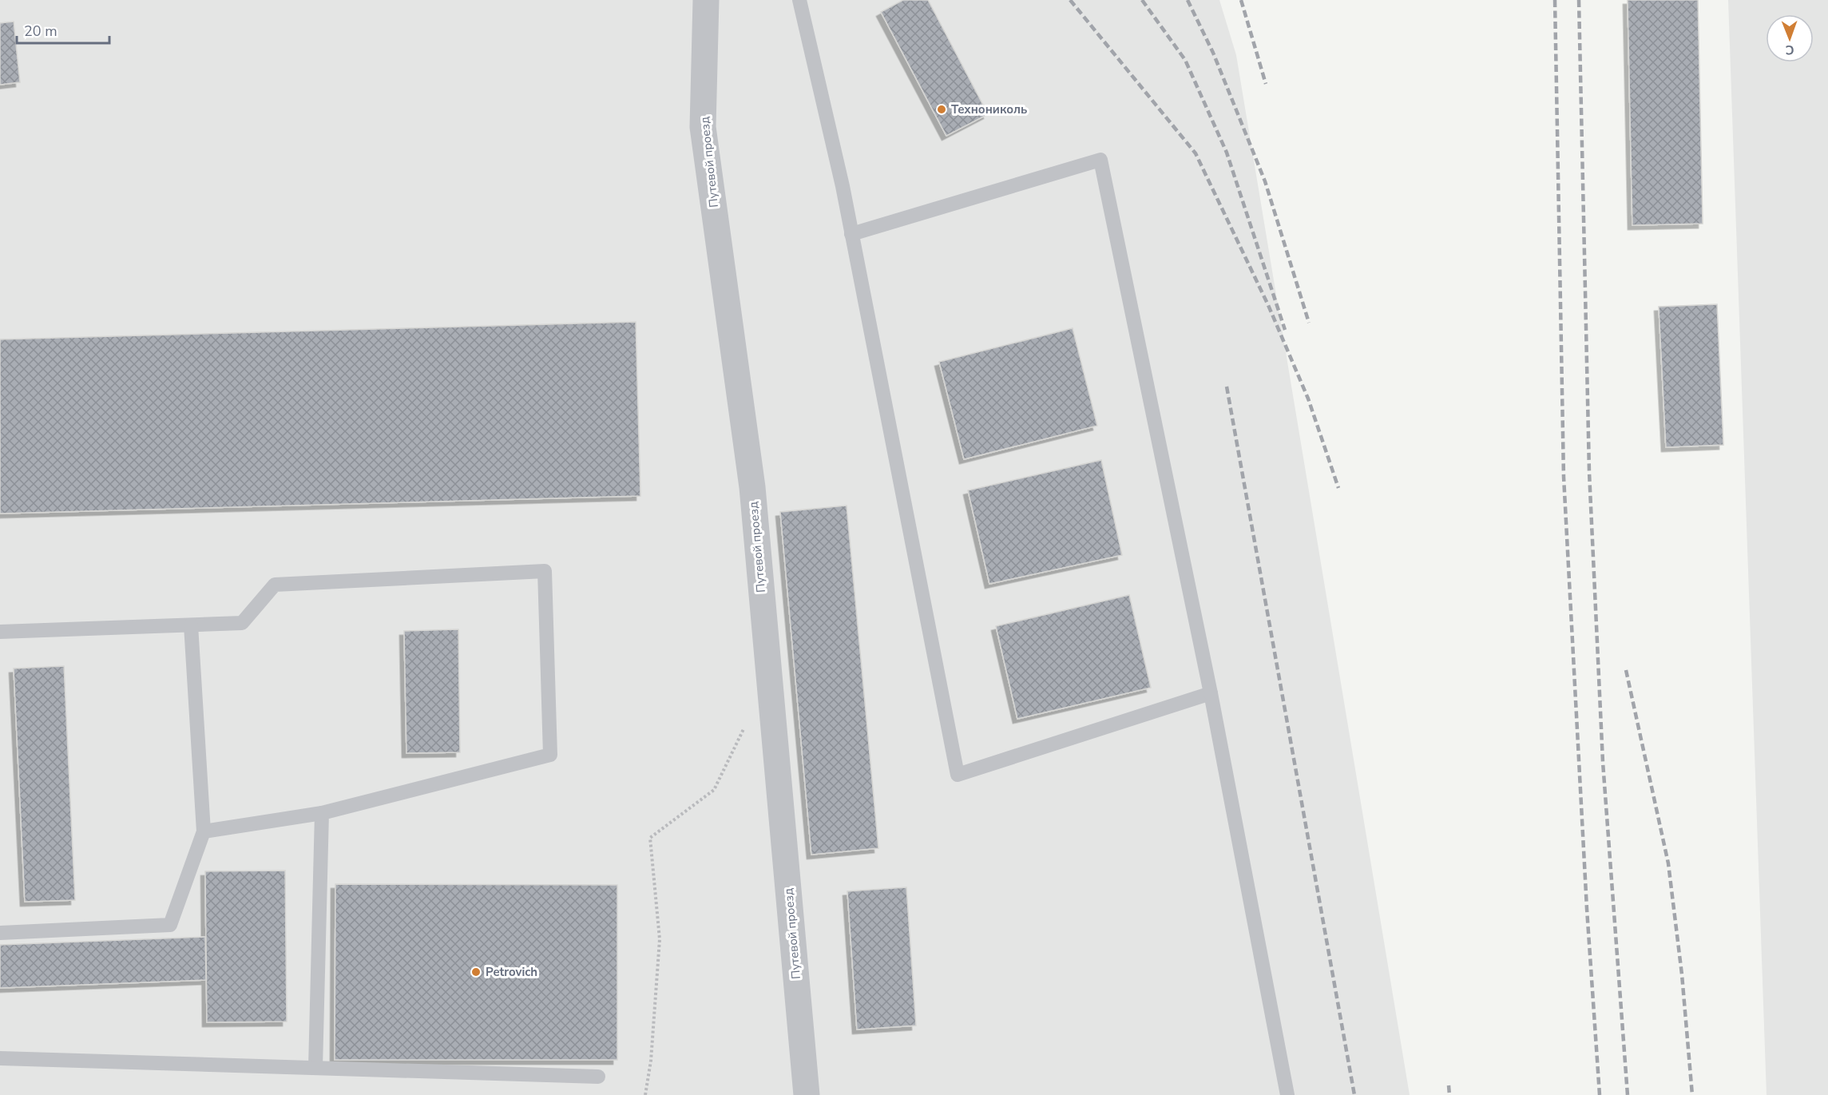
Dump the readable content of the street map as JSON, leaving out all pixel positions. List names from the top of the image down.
{
  "streets": {
    "street": ["Путевой проезд"]
  },
  "places": ["Технониколь", "Petrovich"],
  "scale_bar": "20 m",
  "north": "bottom"
}
